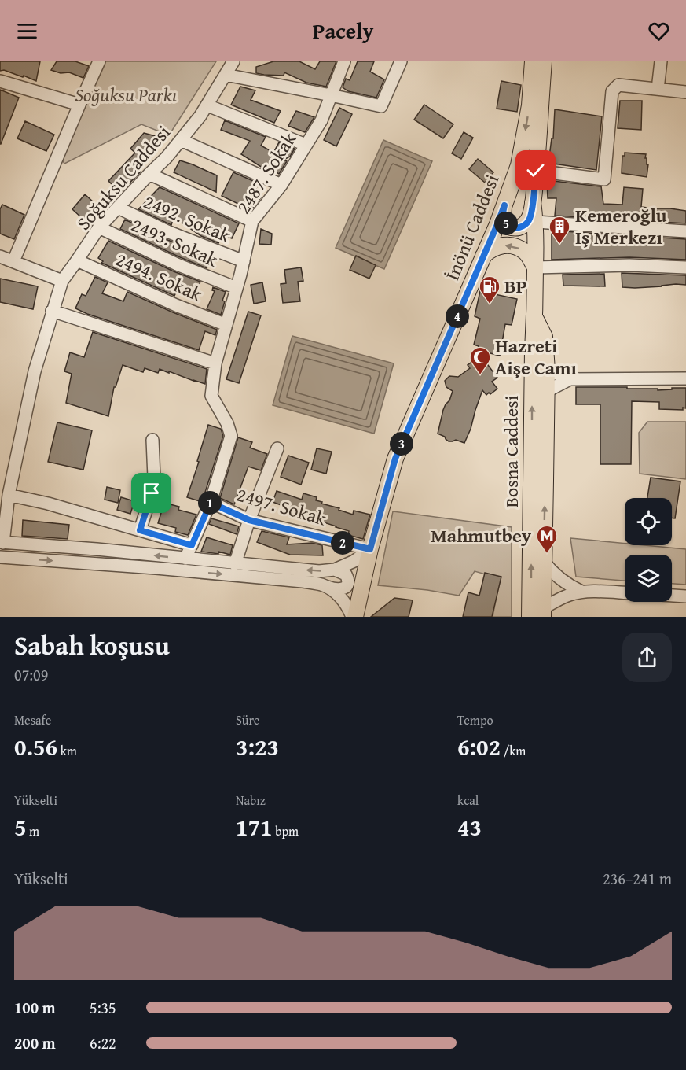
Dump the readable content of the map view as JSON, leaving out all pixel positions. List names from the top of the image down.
{
  "streets": {
    "main road": ["İnönü Caddesi", "Bosna Caddesi"],
    "street": [
      "2487. Sokak",
      "Soğuksu Caddesi",
      "2492. Sokak",
      "2493. Sokak",
      "2494. Sokak",
      "2497. Sokak"
    ]
  },
  "crossings": [
    ["2487. Sokak", "2492. Sokak"],
    ["2487. Sokak", "2493. Sokak"],
    ["2487. Sokak", "2494. Sokak"],
    ["2487. Sokak", "2497. Sokak"],
    ["Soğuksu Caddesi", "2492. Sokak"],
    ["Soğuksu Caddesi", "2493. Sokak"],
    ["Soğuksu Caddesi", "2494. Sokak"],
    ["İnönü Caddesi", "2497. Sokak"]
  ],
  "parks": ["Soğuksu Parkı"],
  "places": {
    "building": ["Kemeroğlu Iş Merkezı"],
    "fuel station": ["BP"],
    "mosque": ["Hazreti Aişe Camı"],
    "metro station": ["Mahmutbey"]
  },
  "page": {
    "header": "Pacely",
    "pins": [
      "5",
      "4",
      "3",
      "1",
      "2"
    ],
    "heading": ["Sabah koşusu", "07:09"],
    "stats": [
      ["Mesafe", "0.56 km"],
      ["Süre", "3:23"],
      ["Tempo", "6:02 /km"],
      ["Yükselti", "5 m"],
      ["Nabız", "171 bpm"],
      ["kcal", "43"]
    ],
    "chart": ["Yükselti", "236–241 m"],
    "list": [
      {
        "name": "100 m",
        "note": "5:35"
      },
      {
        "name": "200 m",
        "note": "6:22"
      }
    ]
  }
}
